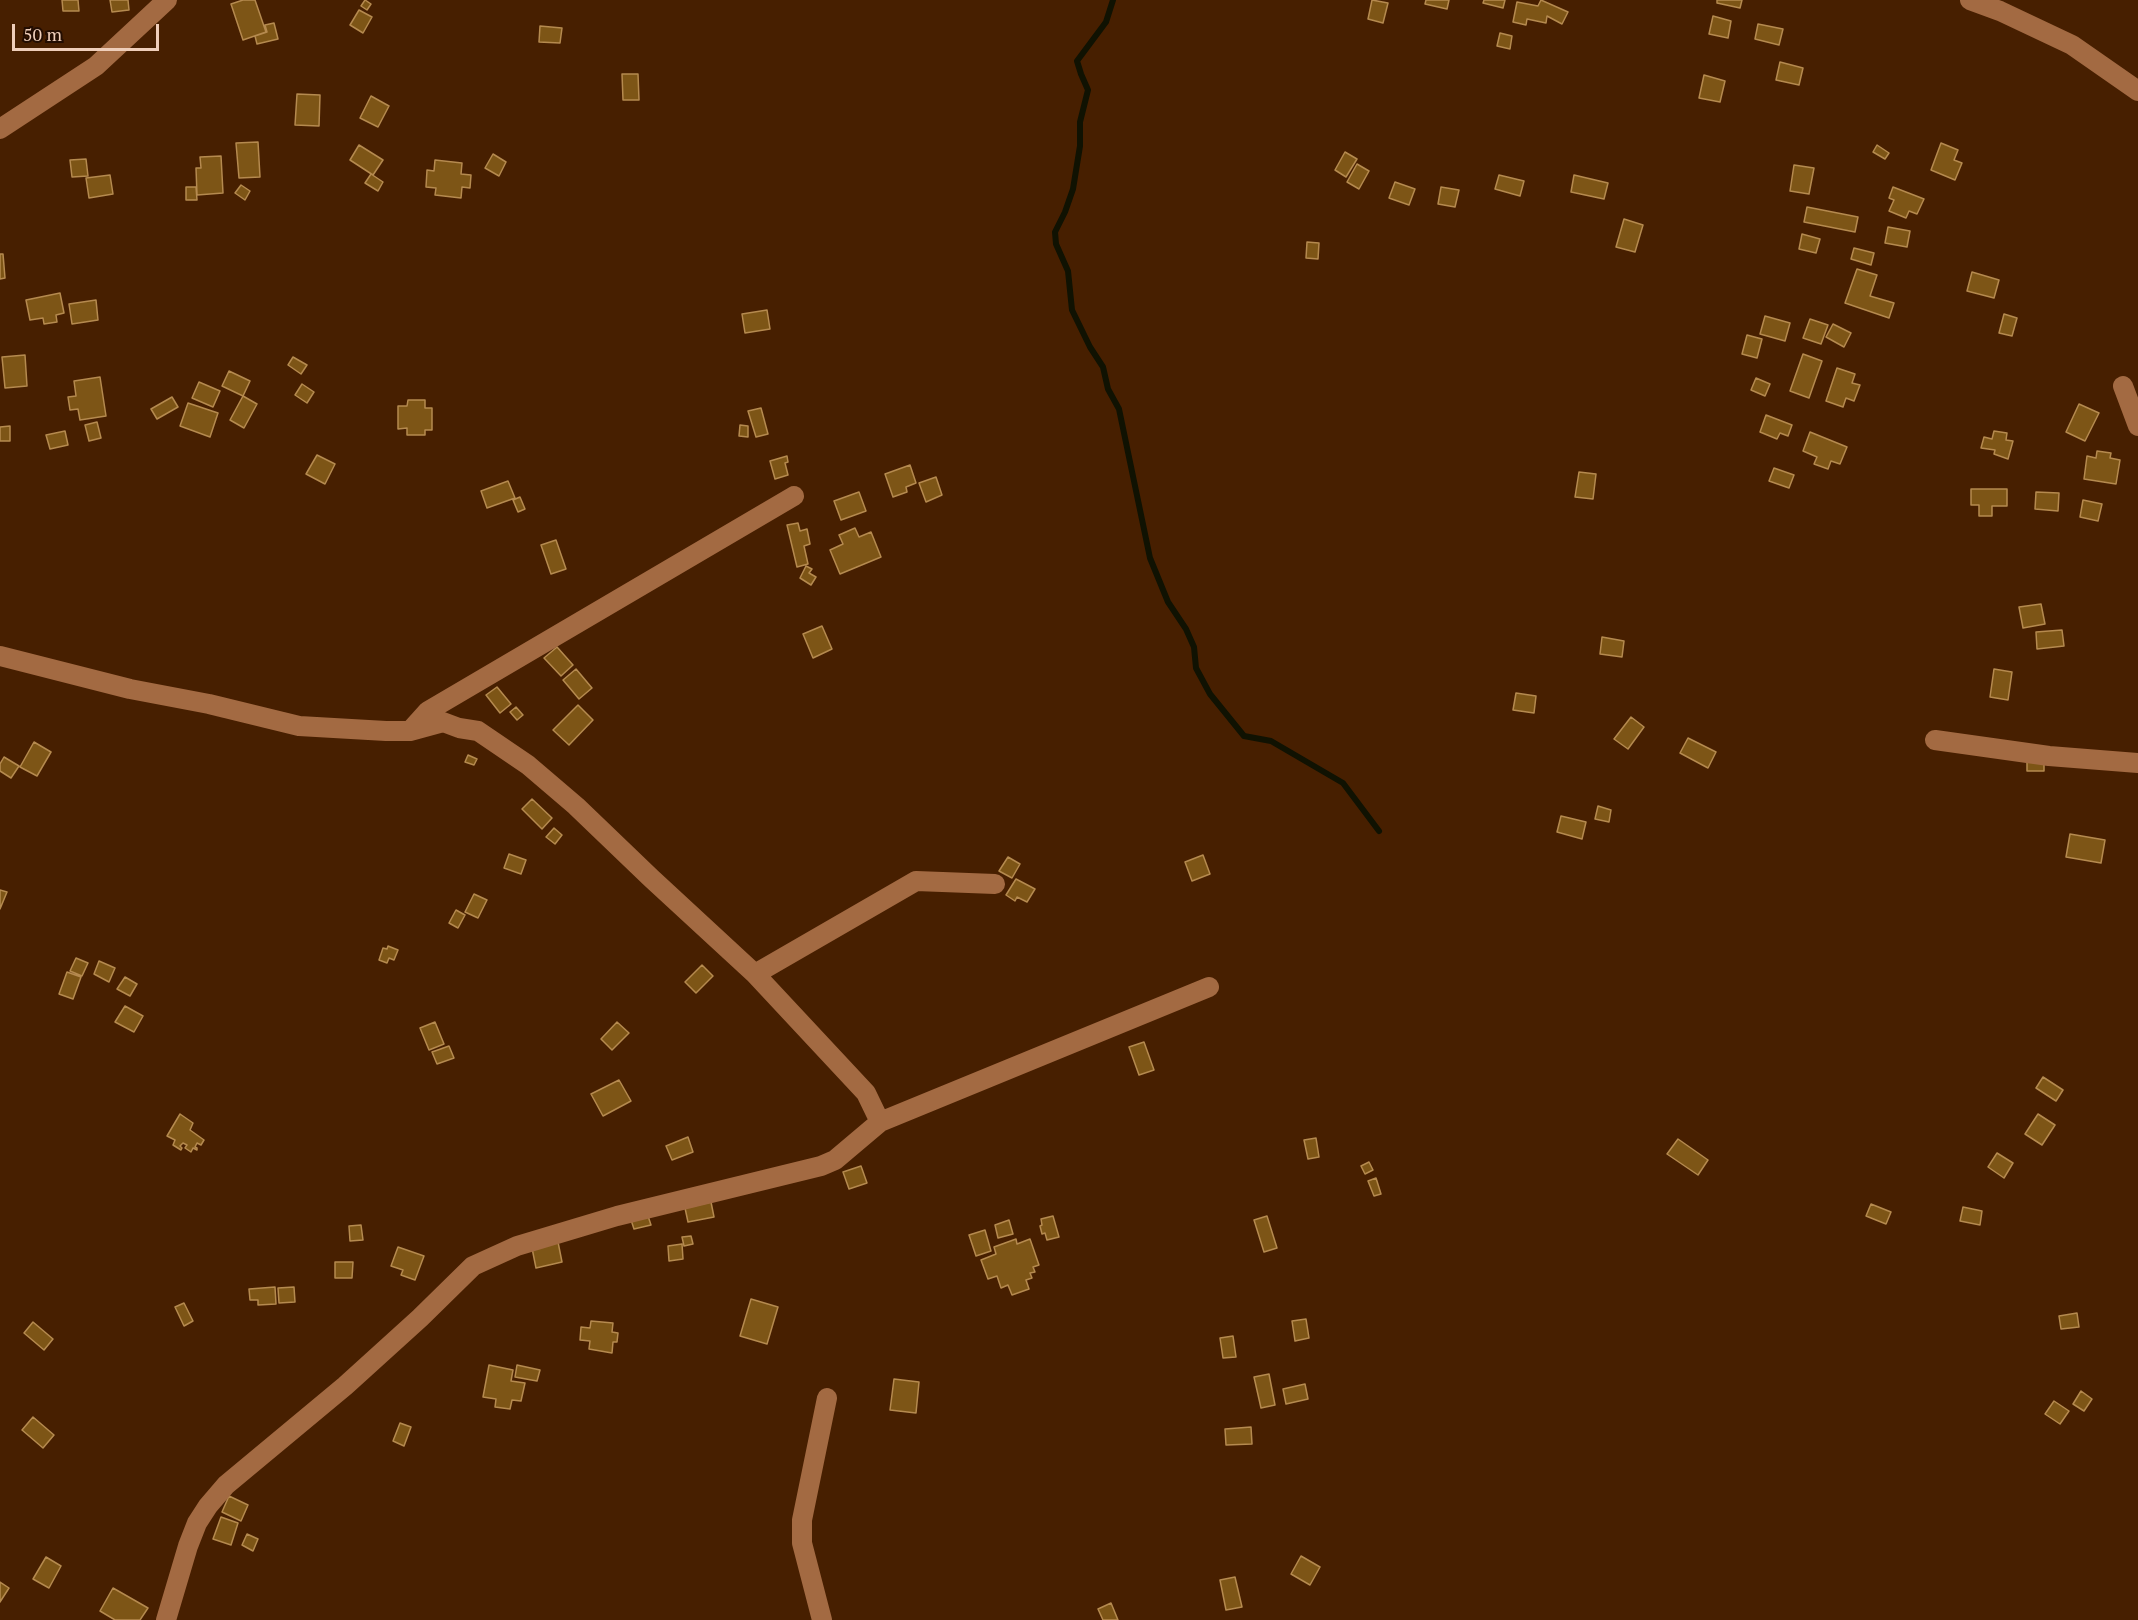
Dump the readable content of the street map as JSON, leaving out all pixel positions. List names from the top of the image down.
{
  "scale_bar": "50 m"
}
